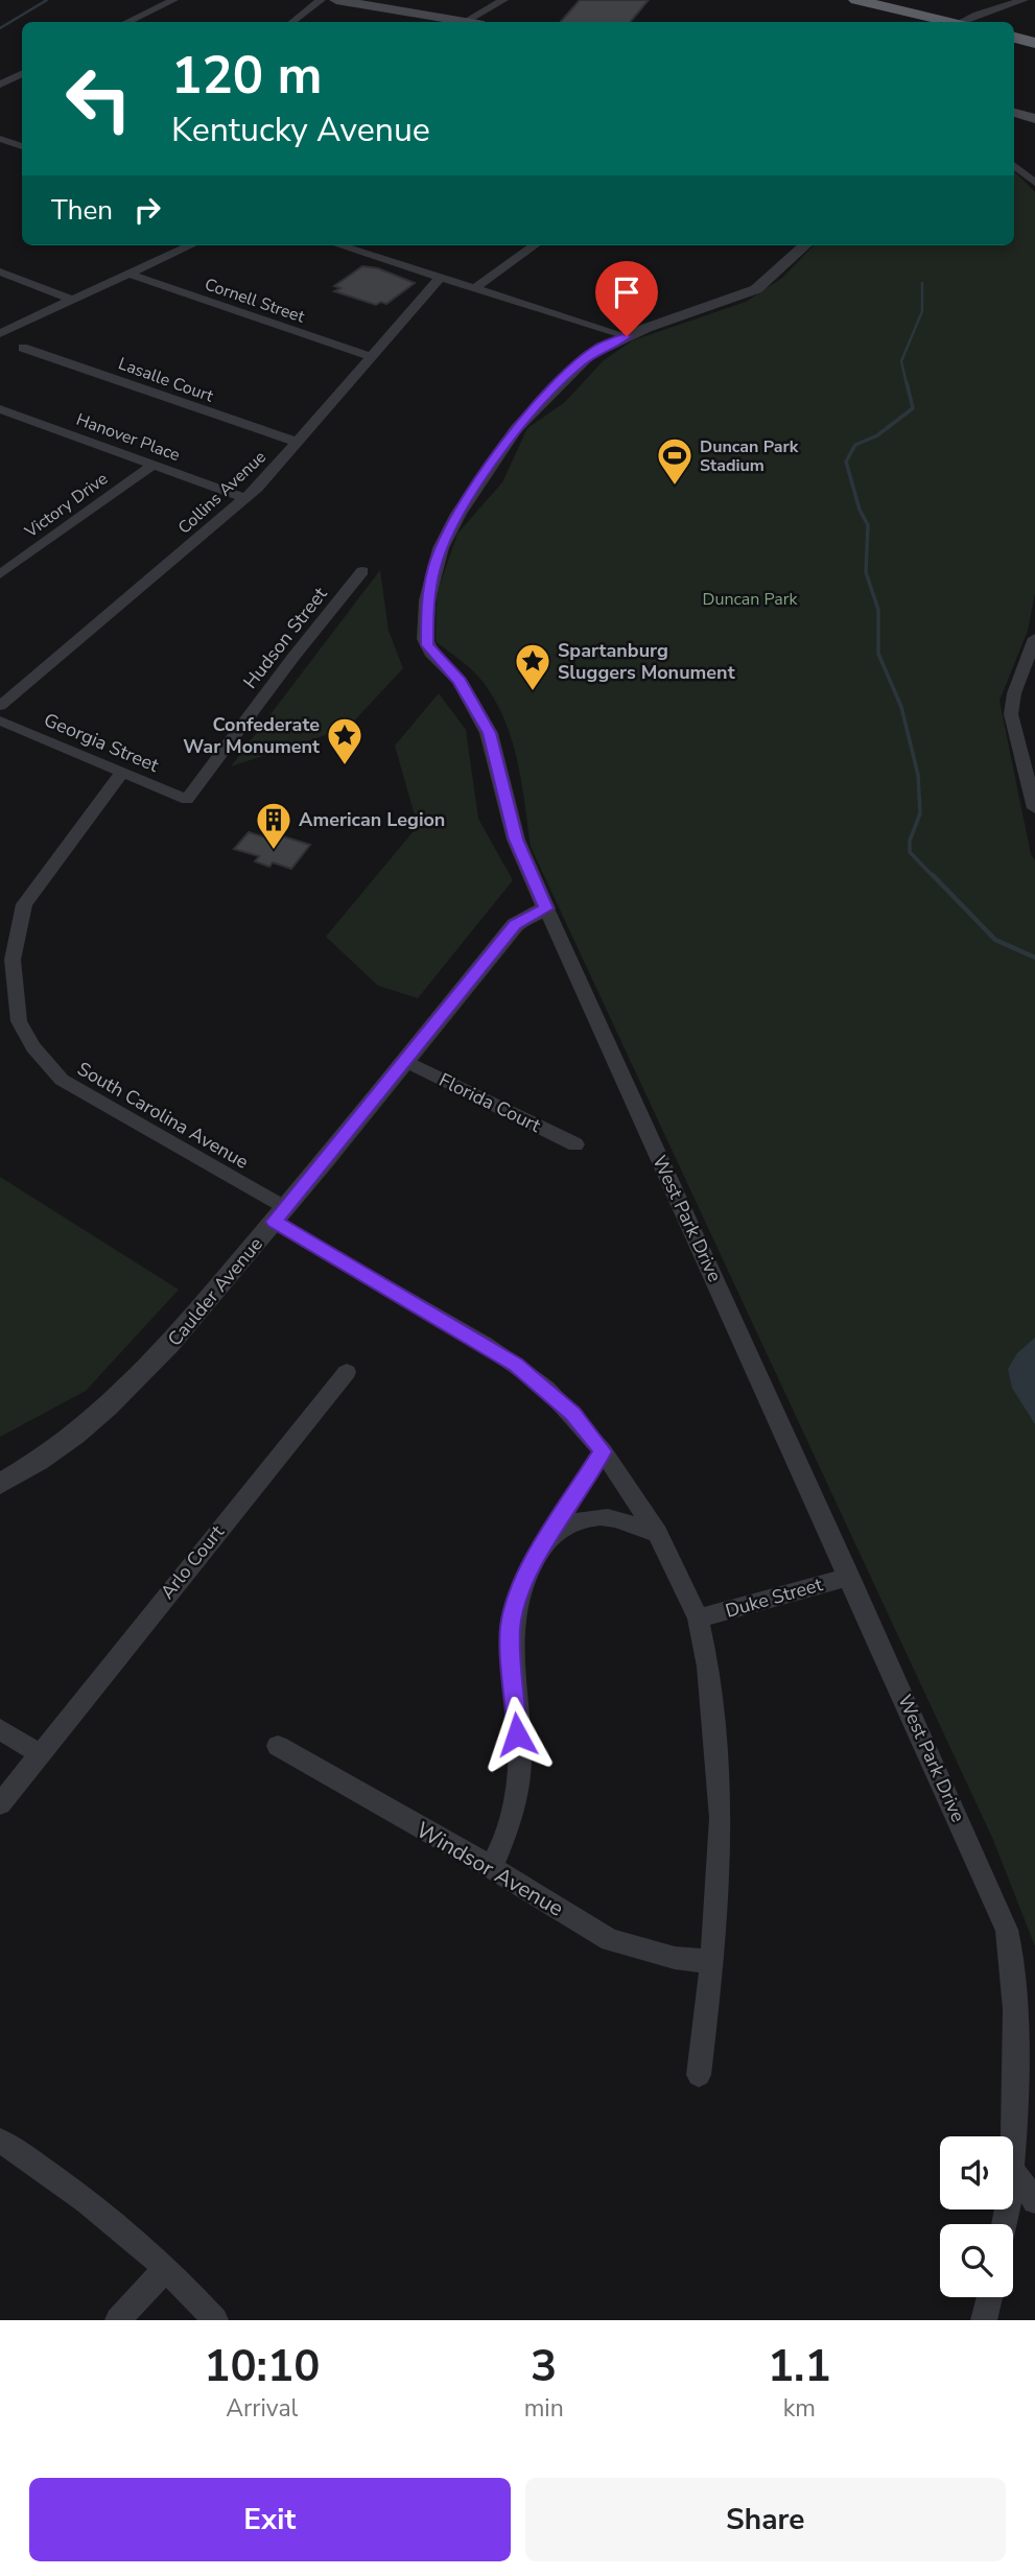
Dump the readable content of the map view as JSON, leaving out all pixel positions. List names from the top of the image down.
{
  "streets": {
    "street": [
      "Cornell Street",
      "Lasalle Court",
      "Hanover Place",
      "Collins Avenue",
      "Victory Drive",
      "Hudson Street",
      "Georgia Street",
      "Florida Court",
      "South Carolina Avenue",
      "West Park Drive",
      "Caulder Avenue",
      "Arlo Court",
      "Duke Street",
      "Windsor Avenue"
    ]
  },
  "crossings": [
    ["Cornell Street", "Collins Avenue"],
    ["Lasalle Court", "Collins Avenue"],
    ["Hanover Place", "Collins Avenue"],
    ["Hanover Place", "Victory Drive"],
    ["Hudson Street", "Georgia Street"],
    ["Georgia Street", "South Carolina Avenue"],
    ["Florida Court", "Caulder Avenue"],
    ["South Carolina Avenue", "Caulder Avenue"],
    ["South Carolina Avenue", "Duke Street"],
    ["West Park Drive", "Caulder Avenue"],
    ["West Park Drive", "Duke Street"]
  ],
  "parks": ["Duncan Park"],
  "places": {
    "sports": ["Duncan Park Stadium"],
    "place": ["Spartanburg Sluggers Monument", "Confederate War Monument"],
    "building": ["American Legion"]
  },
  "page": {
    "turn": ["120 m", "Kentucky Avenue"],
    "then": "Then",
    "eta": [
      "10:10",
      "Arrival",
      "3",
      "min",
      "1.1",
      "km"
    ],
    "buttons": ["Exit", "Share"]
  }
}
